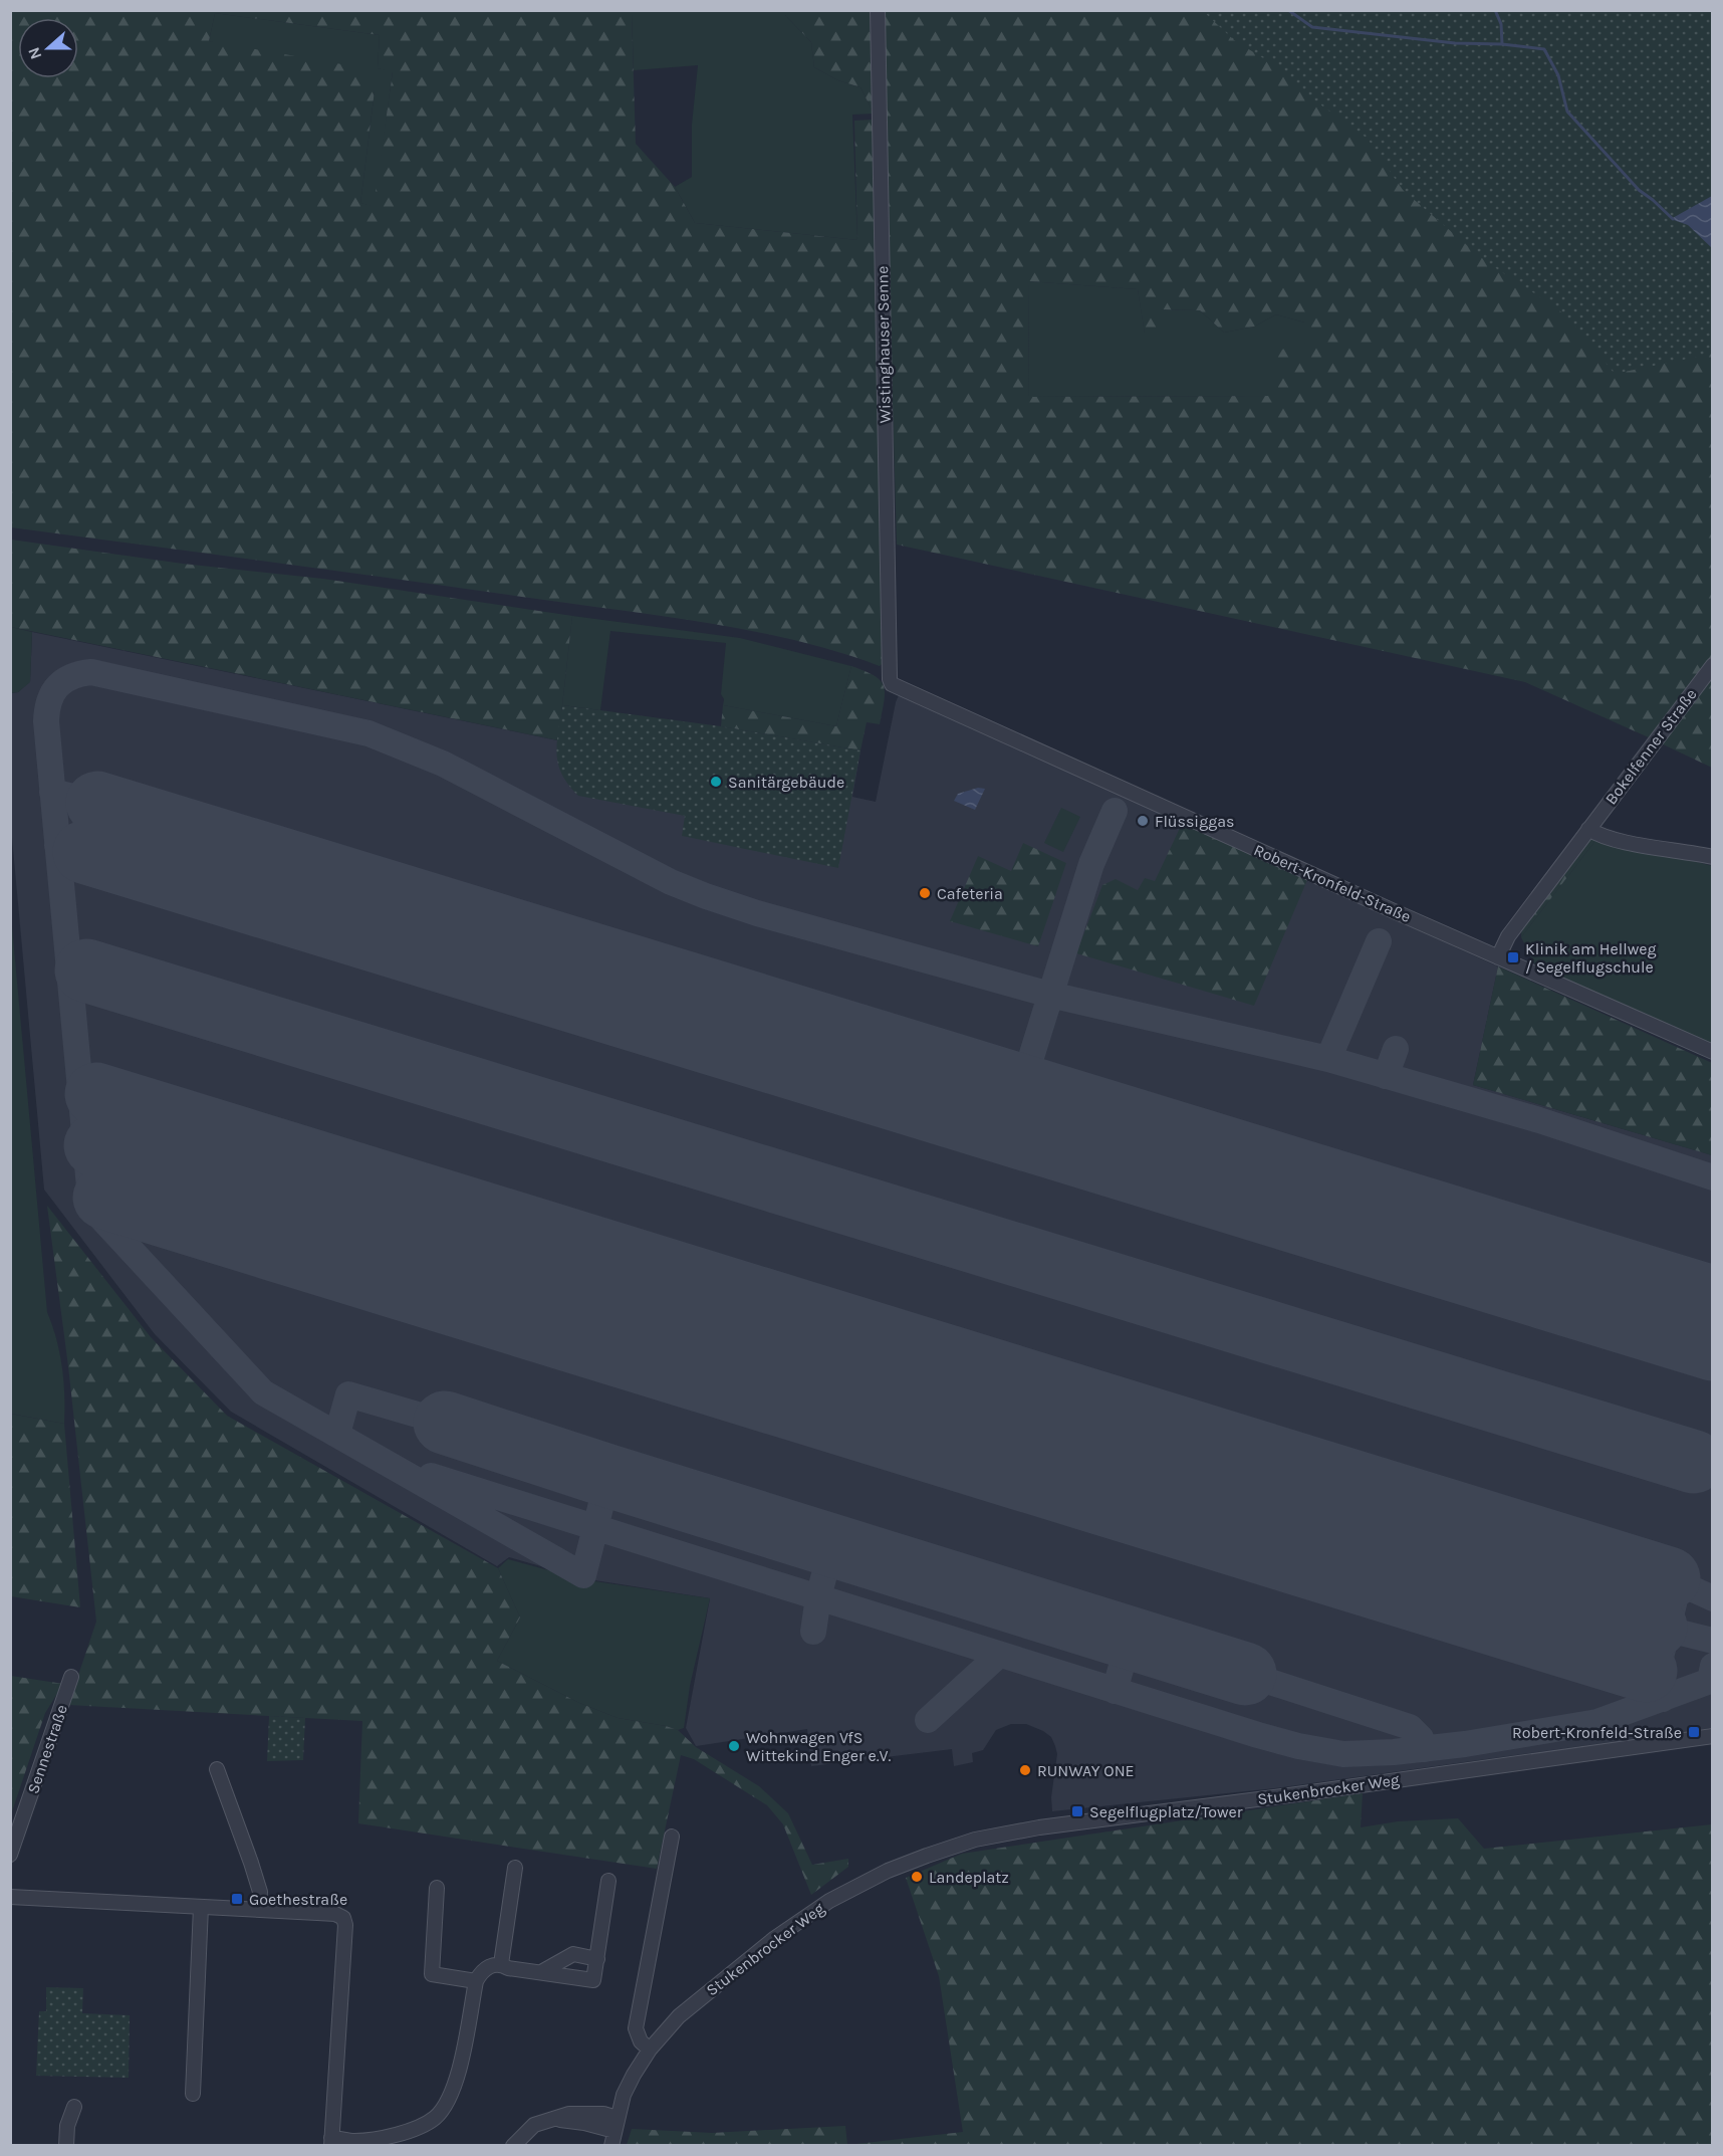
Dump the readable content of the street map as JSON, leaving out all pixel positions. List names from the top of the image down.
{
  "streets": {
    "street": [
      "Wistinghauser Senne",
      "Bokelfenner Straße",
      "Robert-Kronfeld-Straße",
      "Sennestraße",
      "Stukenbrocker Weg"
    ]
  },
  "crossings": [
    ["Wistinghauser Senne", "Robert-Kronfeld-Straße"],
    ["Bokelfenner Straße", "Robert-Kronfeld-Straße"]
  ],
  "places": {
    "other": [
      "Sanitärgebäude",
      "Flüssiggas",
      "Cafeteria",
      "Wohnwagen VfS Wittekind Enger e.V.",
      "RUNWAY ONE",
      "Landeplatz"
    ],
    "transit": [
      "Klinik am Hellweg / Segelflugschule",
      "Robert-Kronfeld-Straße",
      "Segelflugplatz/Tower",
      "Goethestraße"
    ]
  },
  "north": "left"
}
